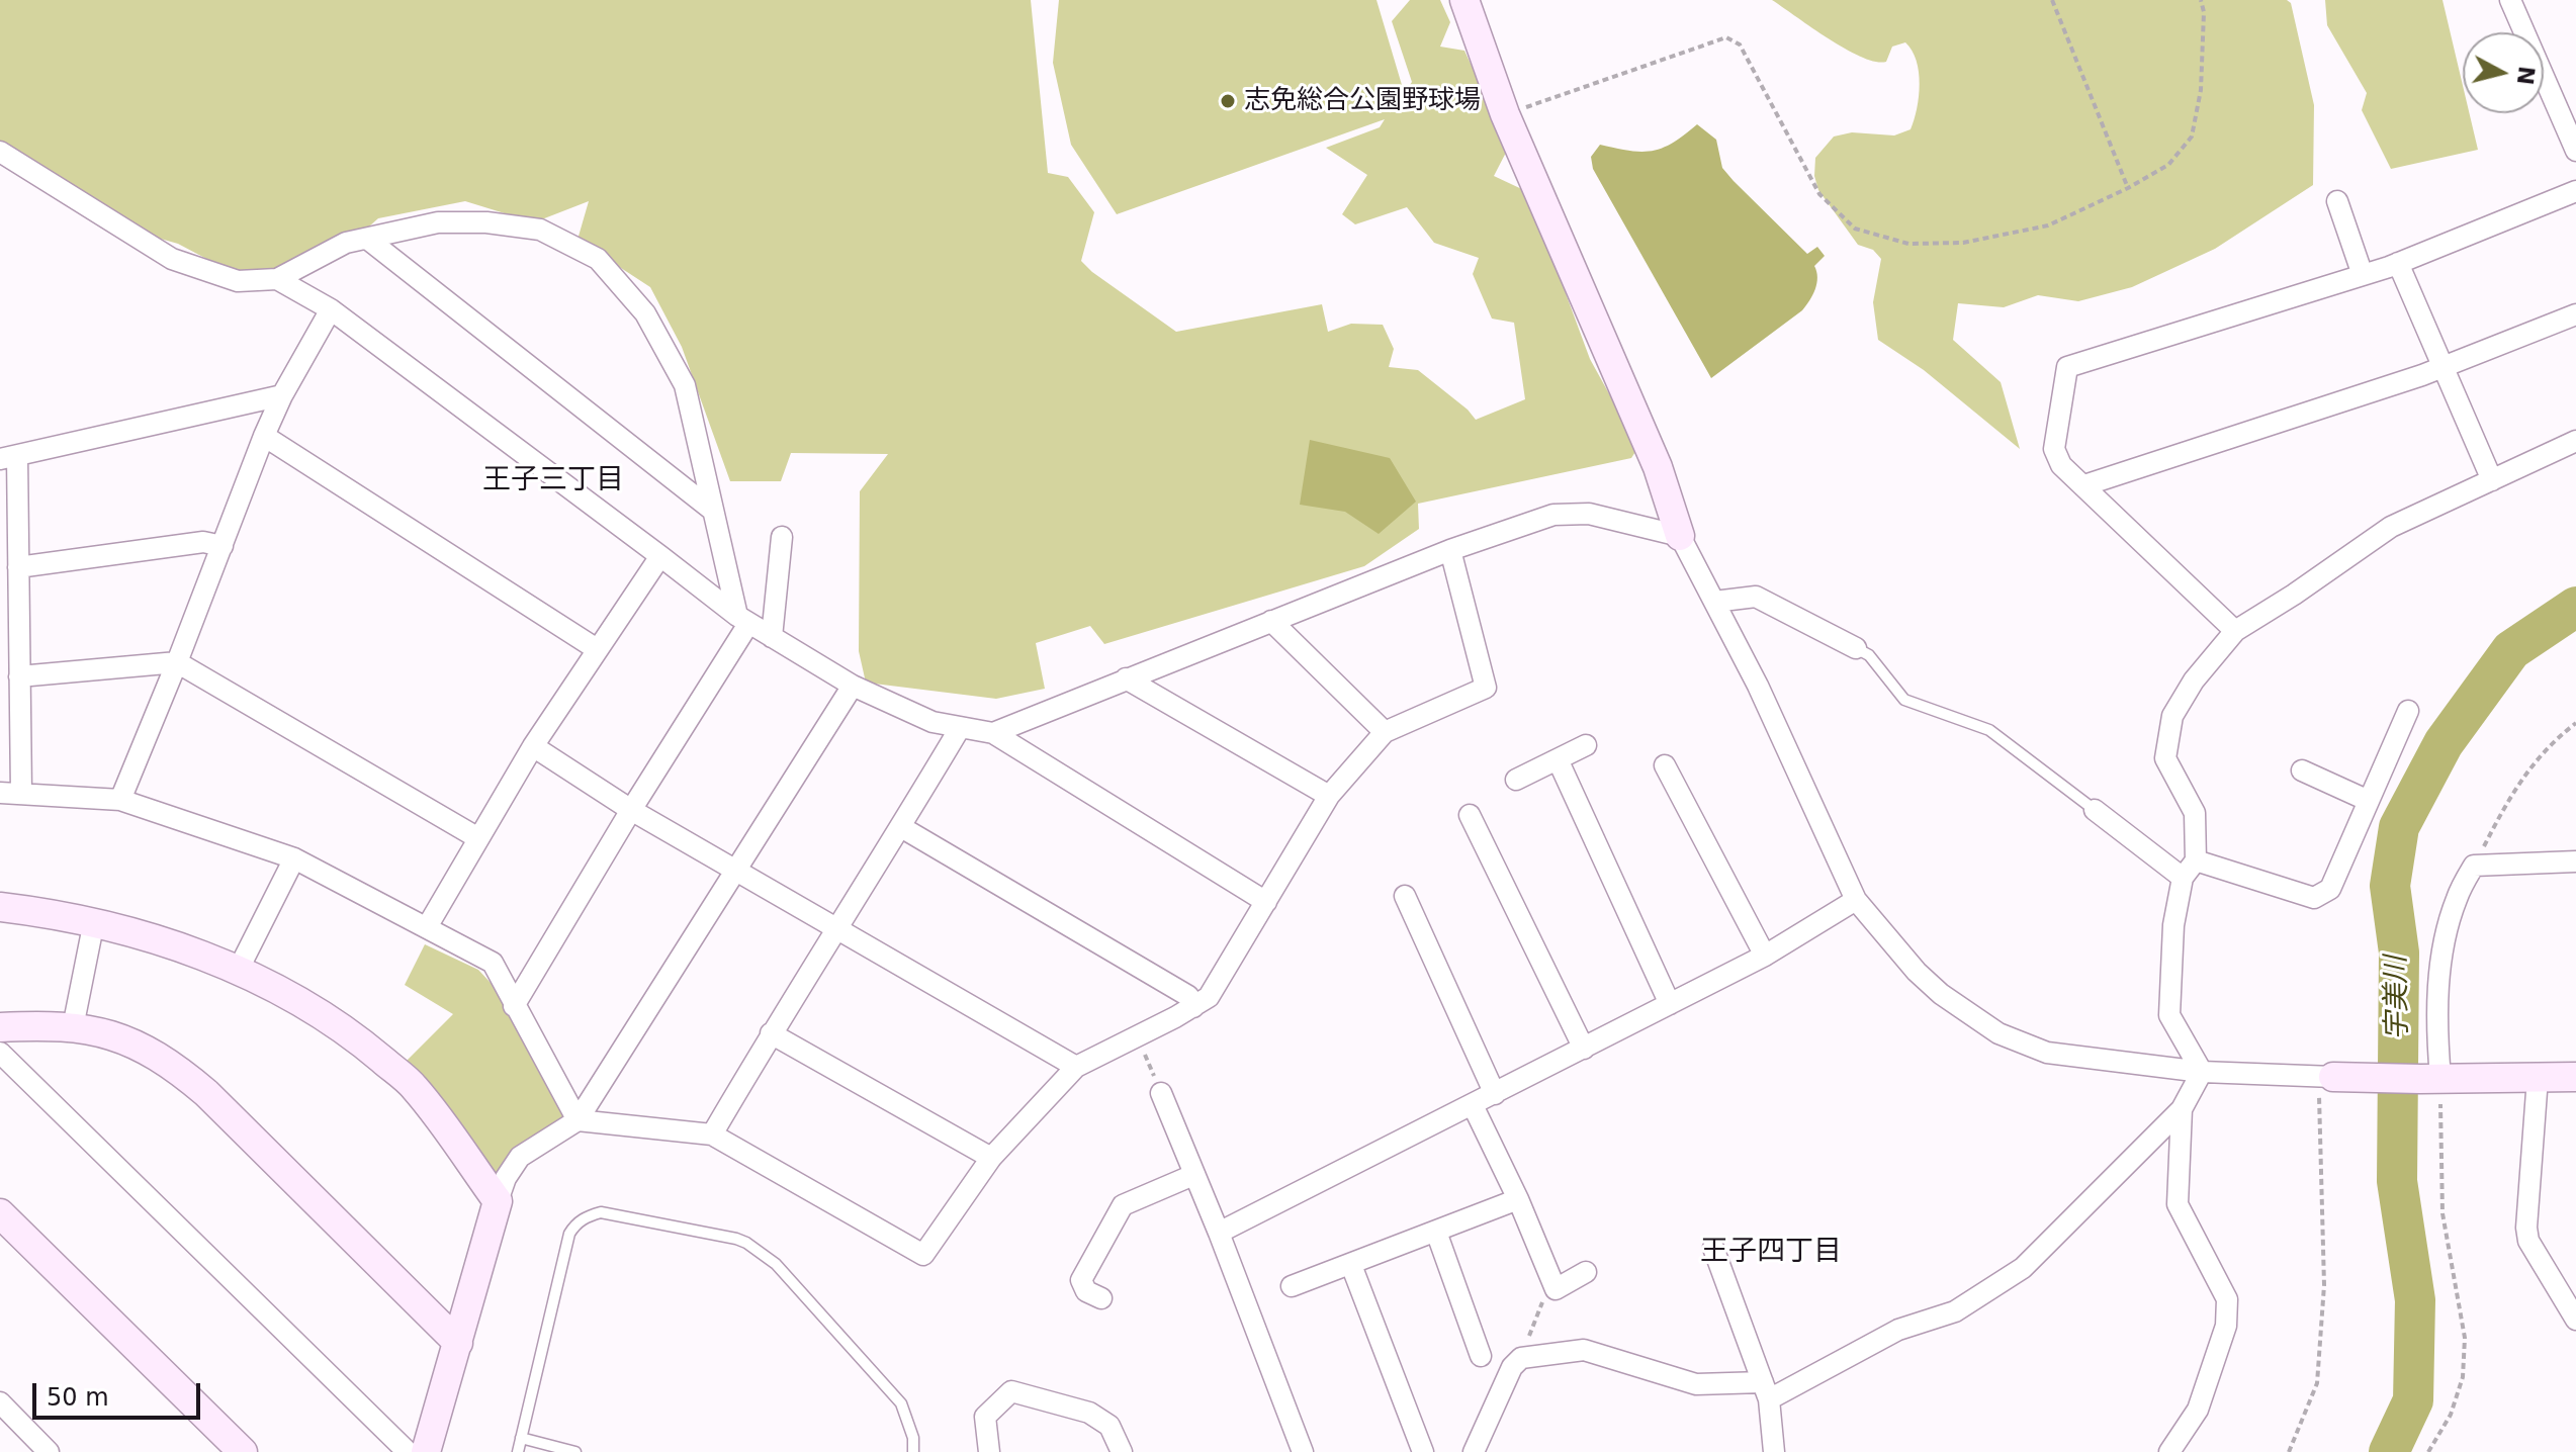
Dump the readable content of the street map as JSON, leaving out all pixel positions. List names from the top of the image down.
{
  "districts": ["王子三丁目", "王子四丁目"],
  "water": ["宇美川"],
  "places": ["志免総合公園野球場"],
  "scale_bar": "50 m",
  "north": "right"
}
